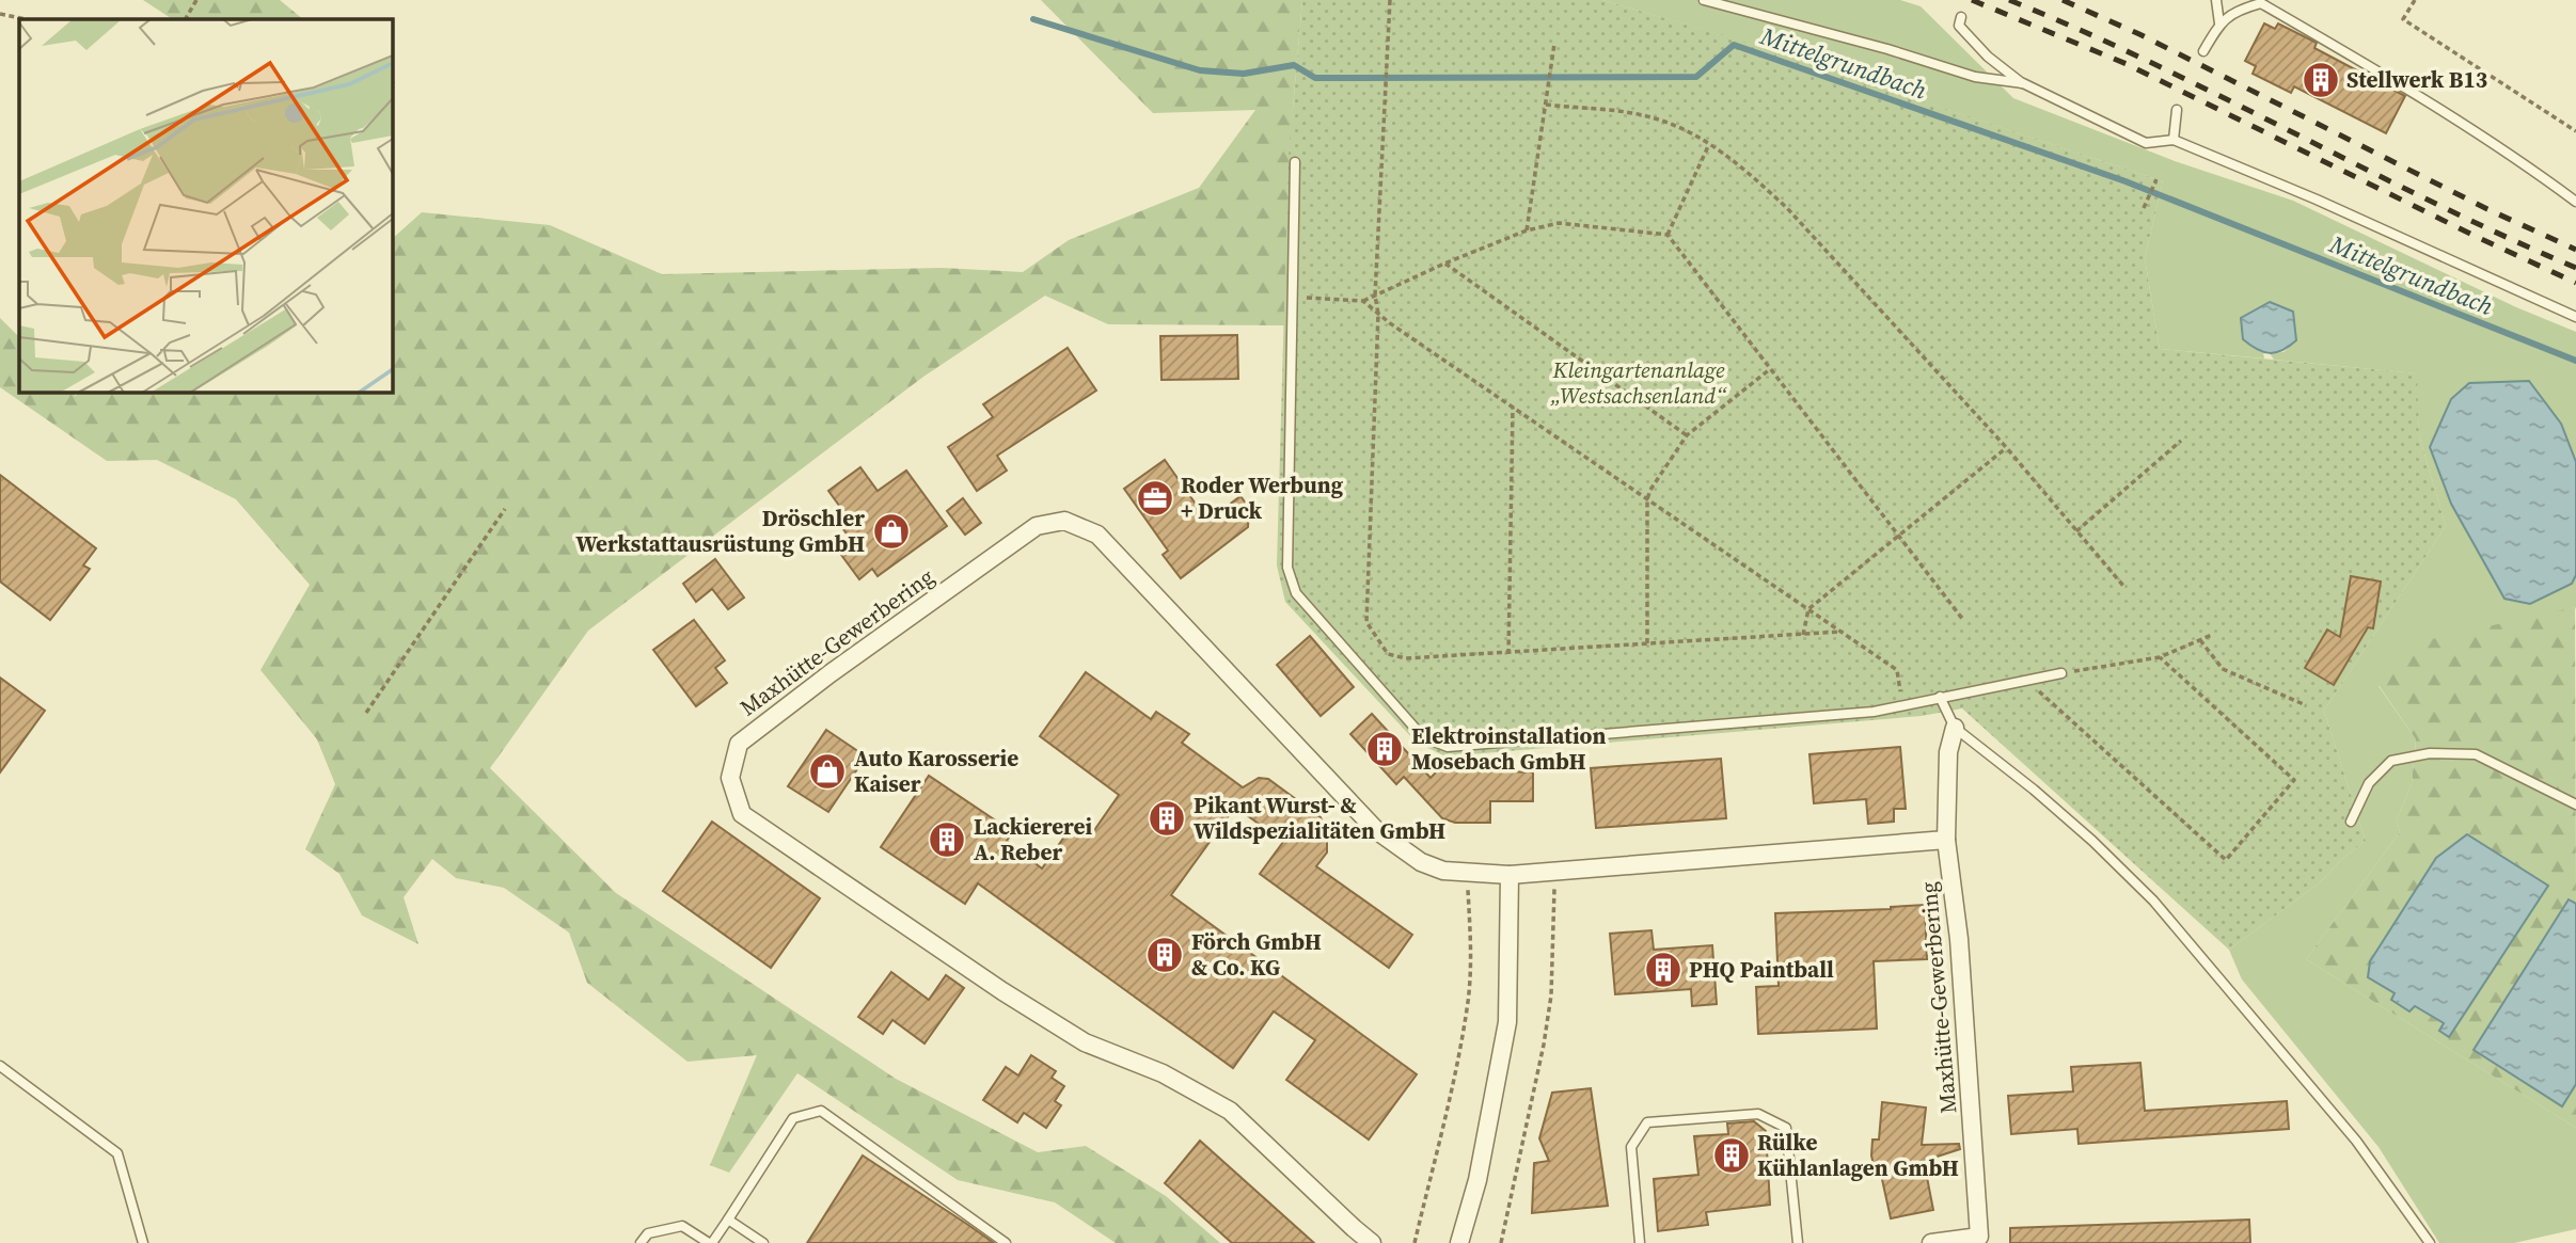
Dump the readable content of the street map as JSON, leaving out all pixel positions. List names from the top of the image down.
{
  "streets": {
    "street": ["Maxhütte-Gewerbering"]
  },
  "water": ["Mittelgrundbach"],
  "parks": ["Kleingartenanlage „Westsachsenland“"],
  "places": {
    "building": [
      "Stellwerk B13",
      "Elektroinstallation Mosebach GmbH",
      "Pikant Wurst- & Wildspezialitäten GmbH",
      "Lackiererei A. Reber",
      "Förch GmbH & Co. KG",
      "PHQ Paintball",
      "Rülke Kühlanlagen GmbH"
    ],
    "office": ["Roder Werbung + Druck"],
    "shop": ["Dröschler Werkstattausrüstung GmbH", "Auto Karosserie Kaiser"]
  }
}
